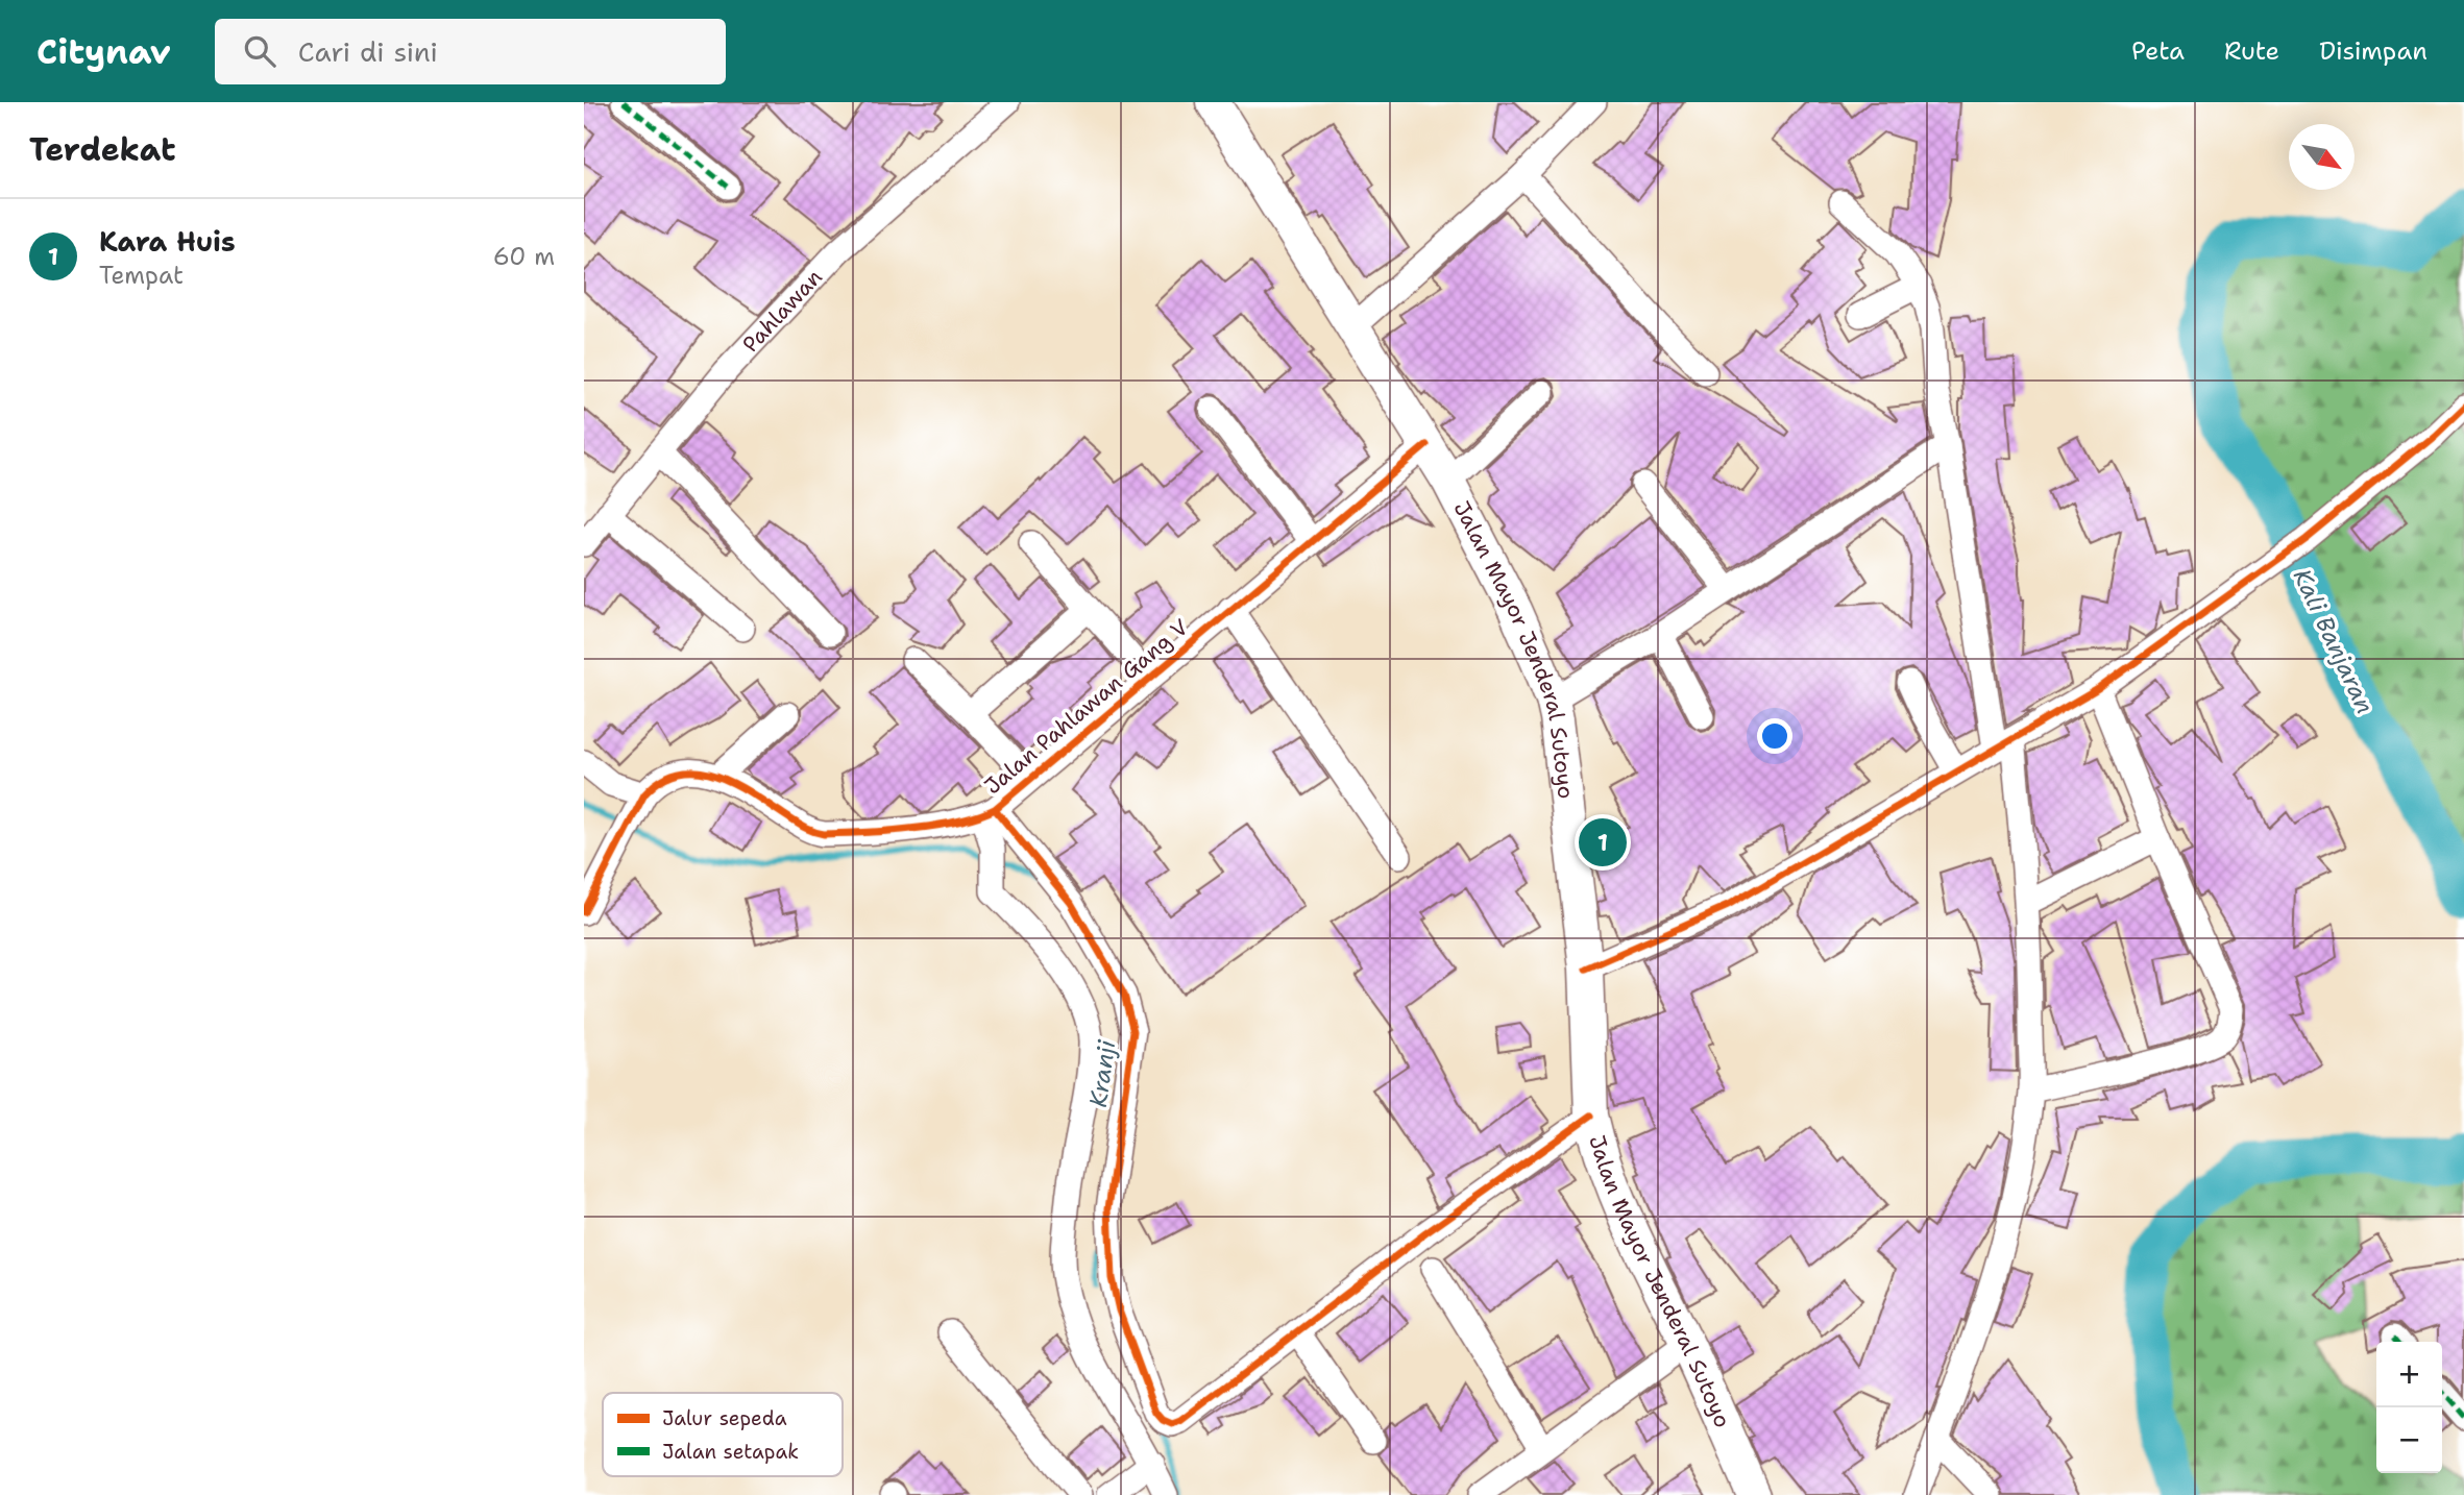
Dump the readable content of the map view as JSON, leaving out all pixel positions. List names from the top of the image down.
{
  "streets": {
    "main road": ["Jalan Mayor Jenderal Sutoyo"],
    "street": ["Pahlawan", "Jalan Pahlawan Gang V"]
  },
  "crossings": [
    ["Jalan Mayor Jenderal Sutoyo", "Jalan Pahlawan Gang V"]
  ],
  "water": ["Kali Banjaran", "Kranji"],
  "legend": ["Jalur sepeda", "Jalan setapak"],
  "north": "bottom right",
  "page": {
    "header": "Citynav",
    "search": "Cari di sini",
    "nav": ["Peta", "Rute", "Disimpan"],
    "heading": "Terdekat",
    "list": [
      {
        "mark": "1",
        "name": "Kara Huis",
        "note": "Tempat",
        "value": "60 m"
      }
    ],
    "pins": "1",
    "map_buttons": ["+", "−"]
  }
}
